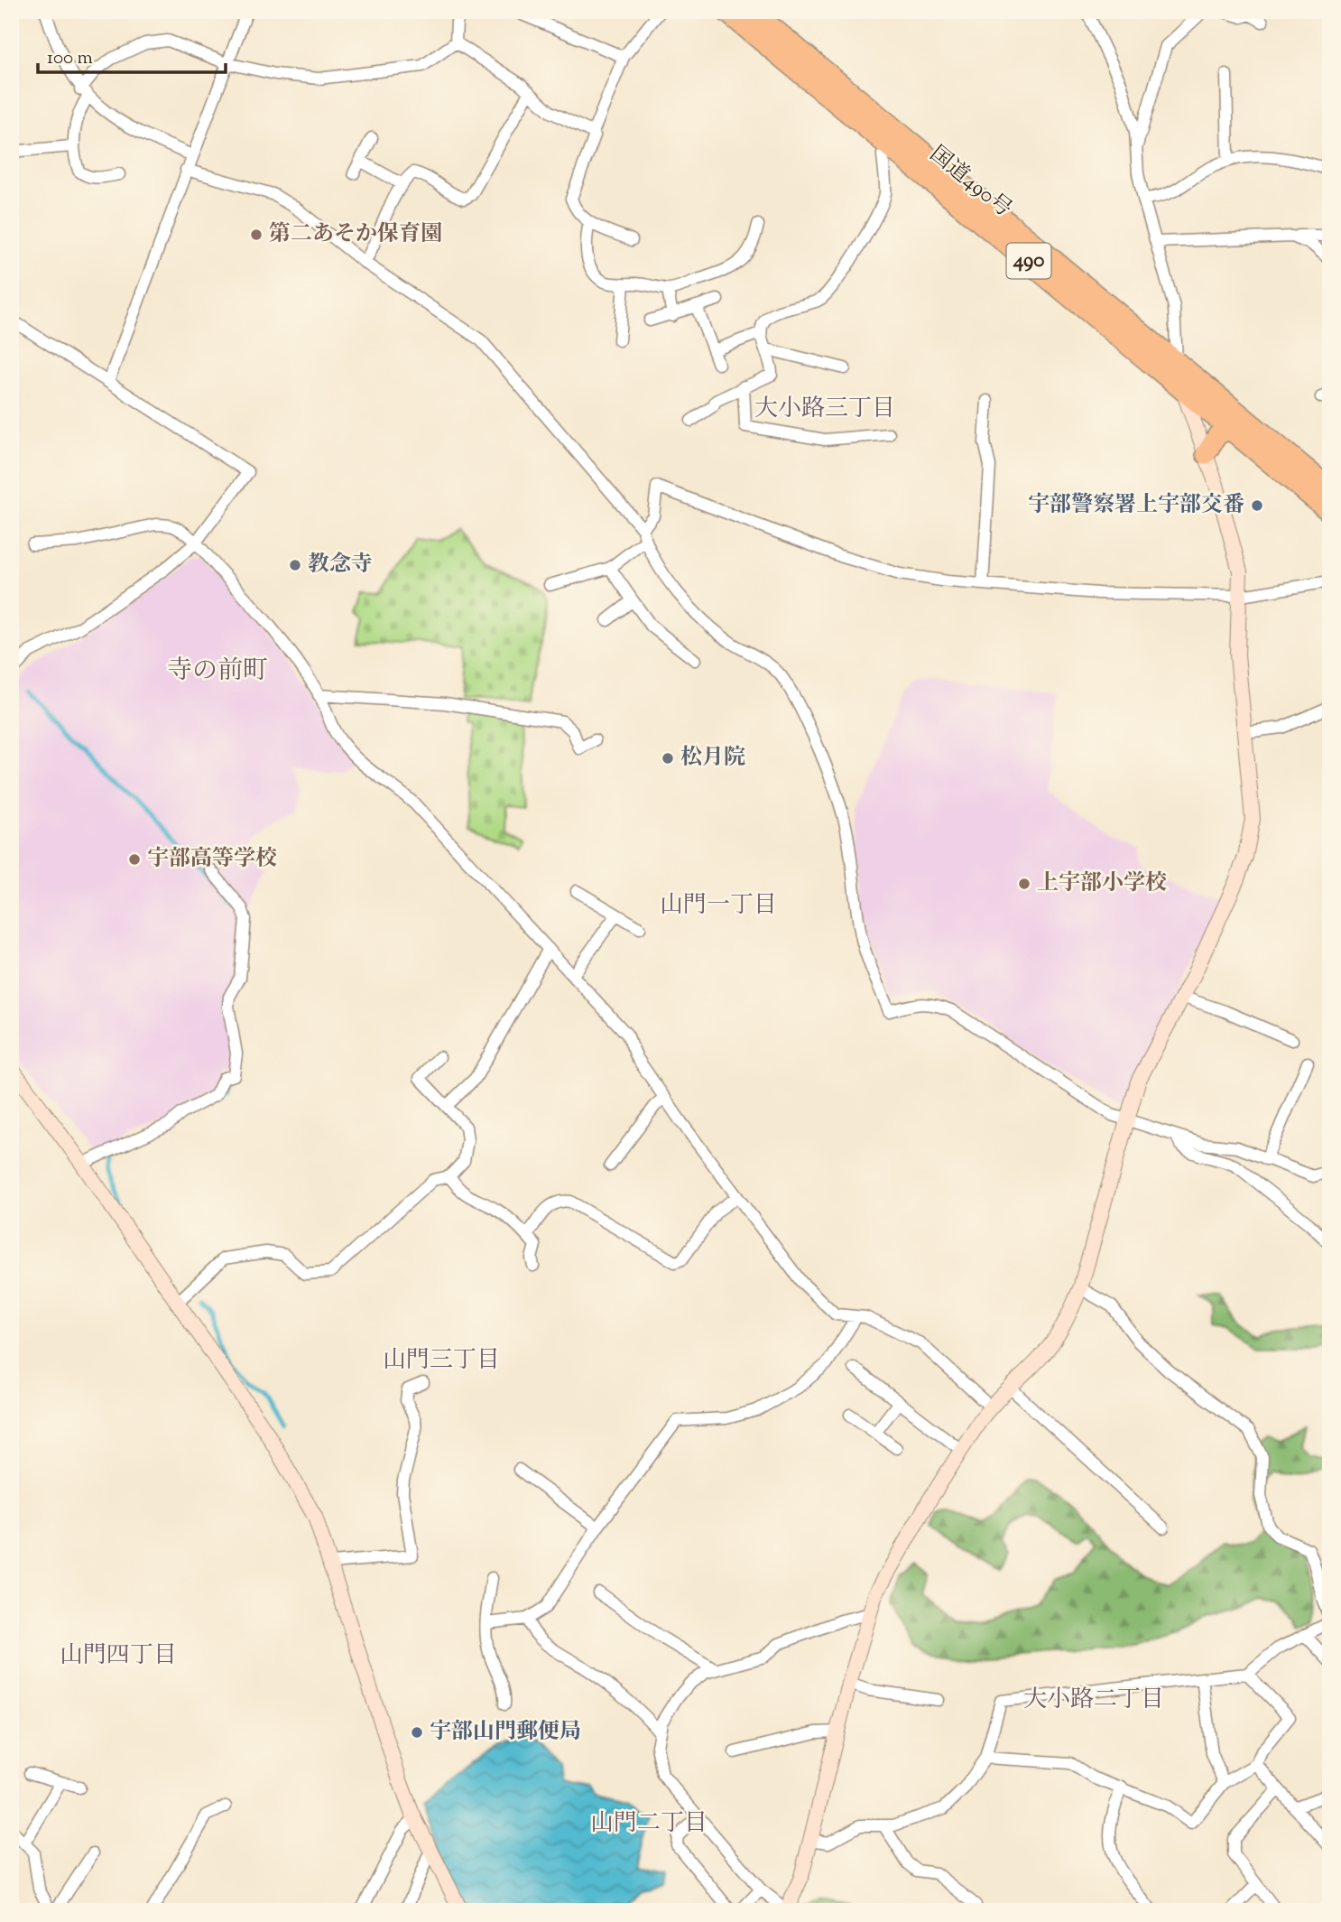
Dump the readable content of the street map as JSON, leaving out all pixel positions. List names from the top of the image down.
{
  "streets": {
    "highway": ["国道490号", "490"]
  },
  "districts": [
    "大小路三丁目",
    "寺の前町",
    "山門一丁目",
    "山門三丁目",
    "山門四丁目",
    "大小路二丁目",
    "山門二丁目"
  ],
  "places": [
    "第二あそか保育園",
    "宇部警察署上宇部交番",
    "教念寺",
    "松月院",
    "宇部高等学校",
    "上宇部小学校",
    "宇部山門郵便局"
  ],
  "scale_bar": "100 m"
}
